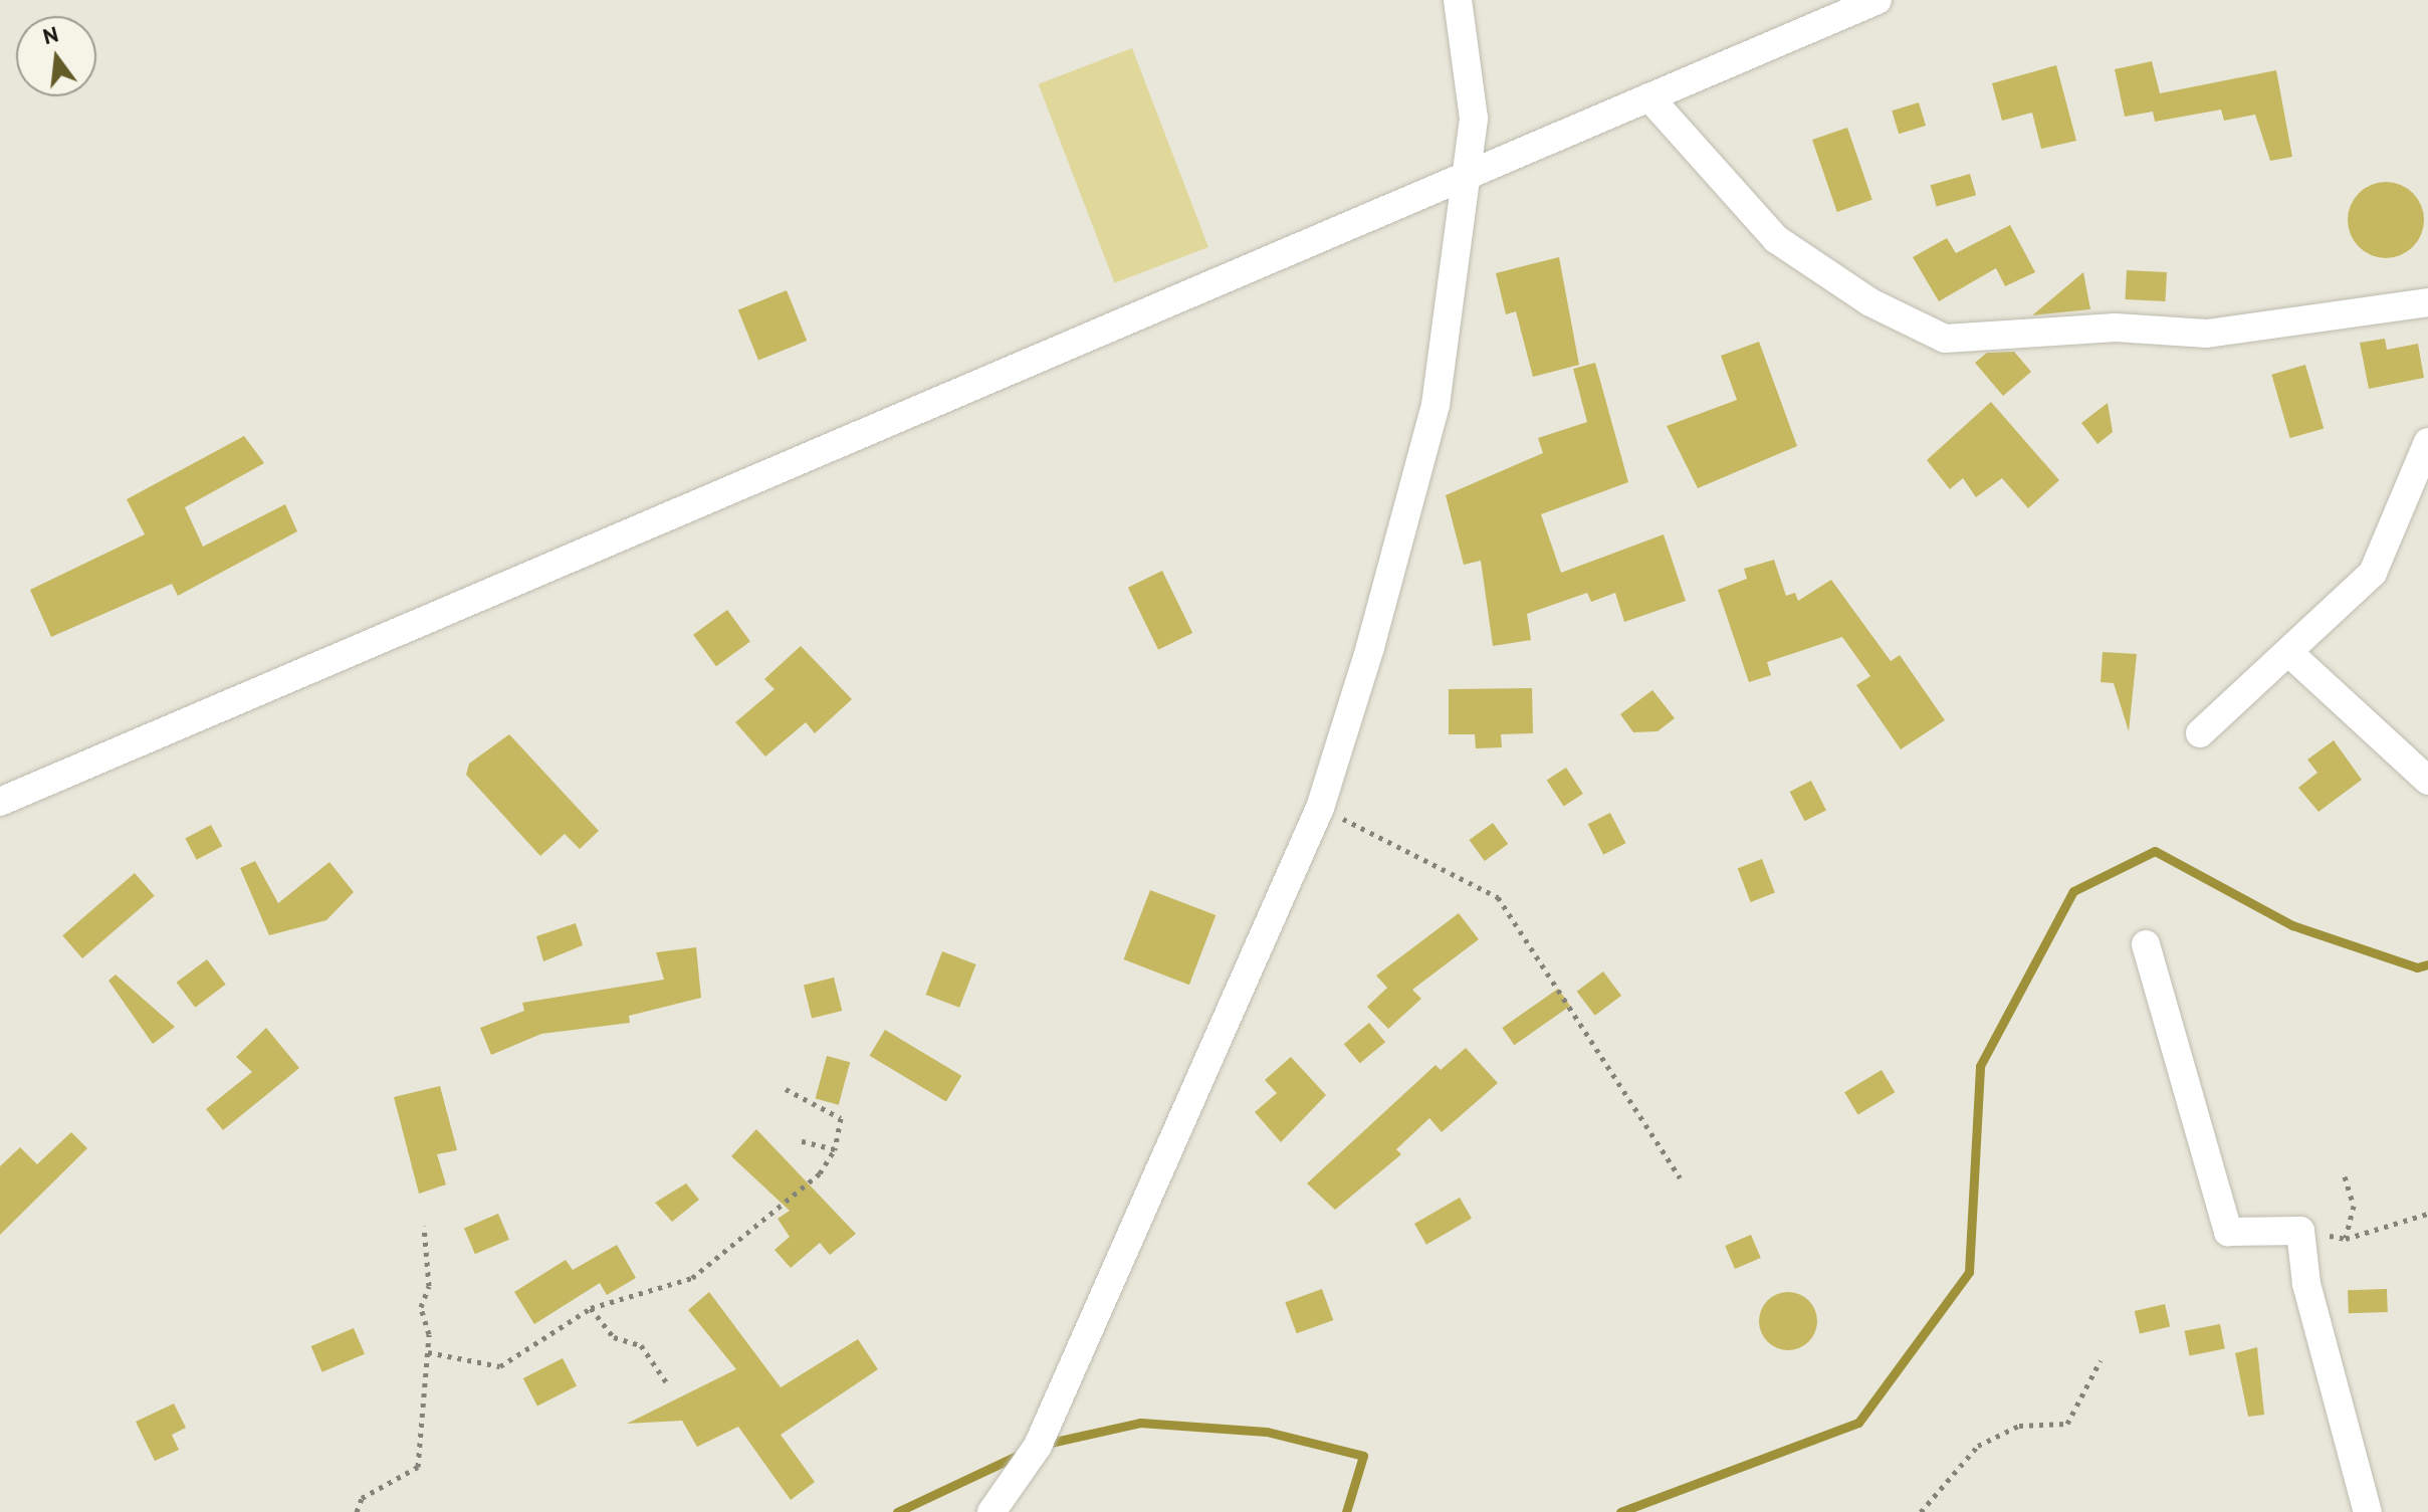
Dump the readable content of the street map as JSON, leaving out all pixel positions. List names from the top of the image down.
{
  "north": "top"
}
